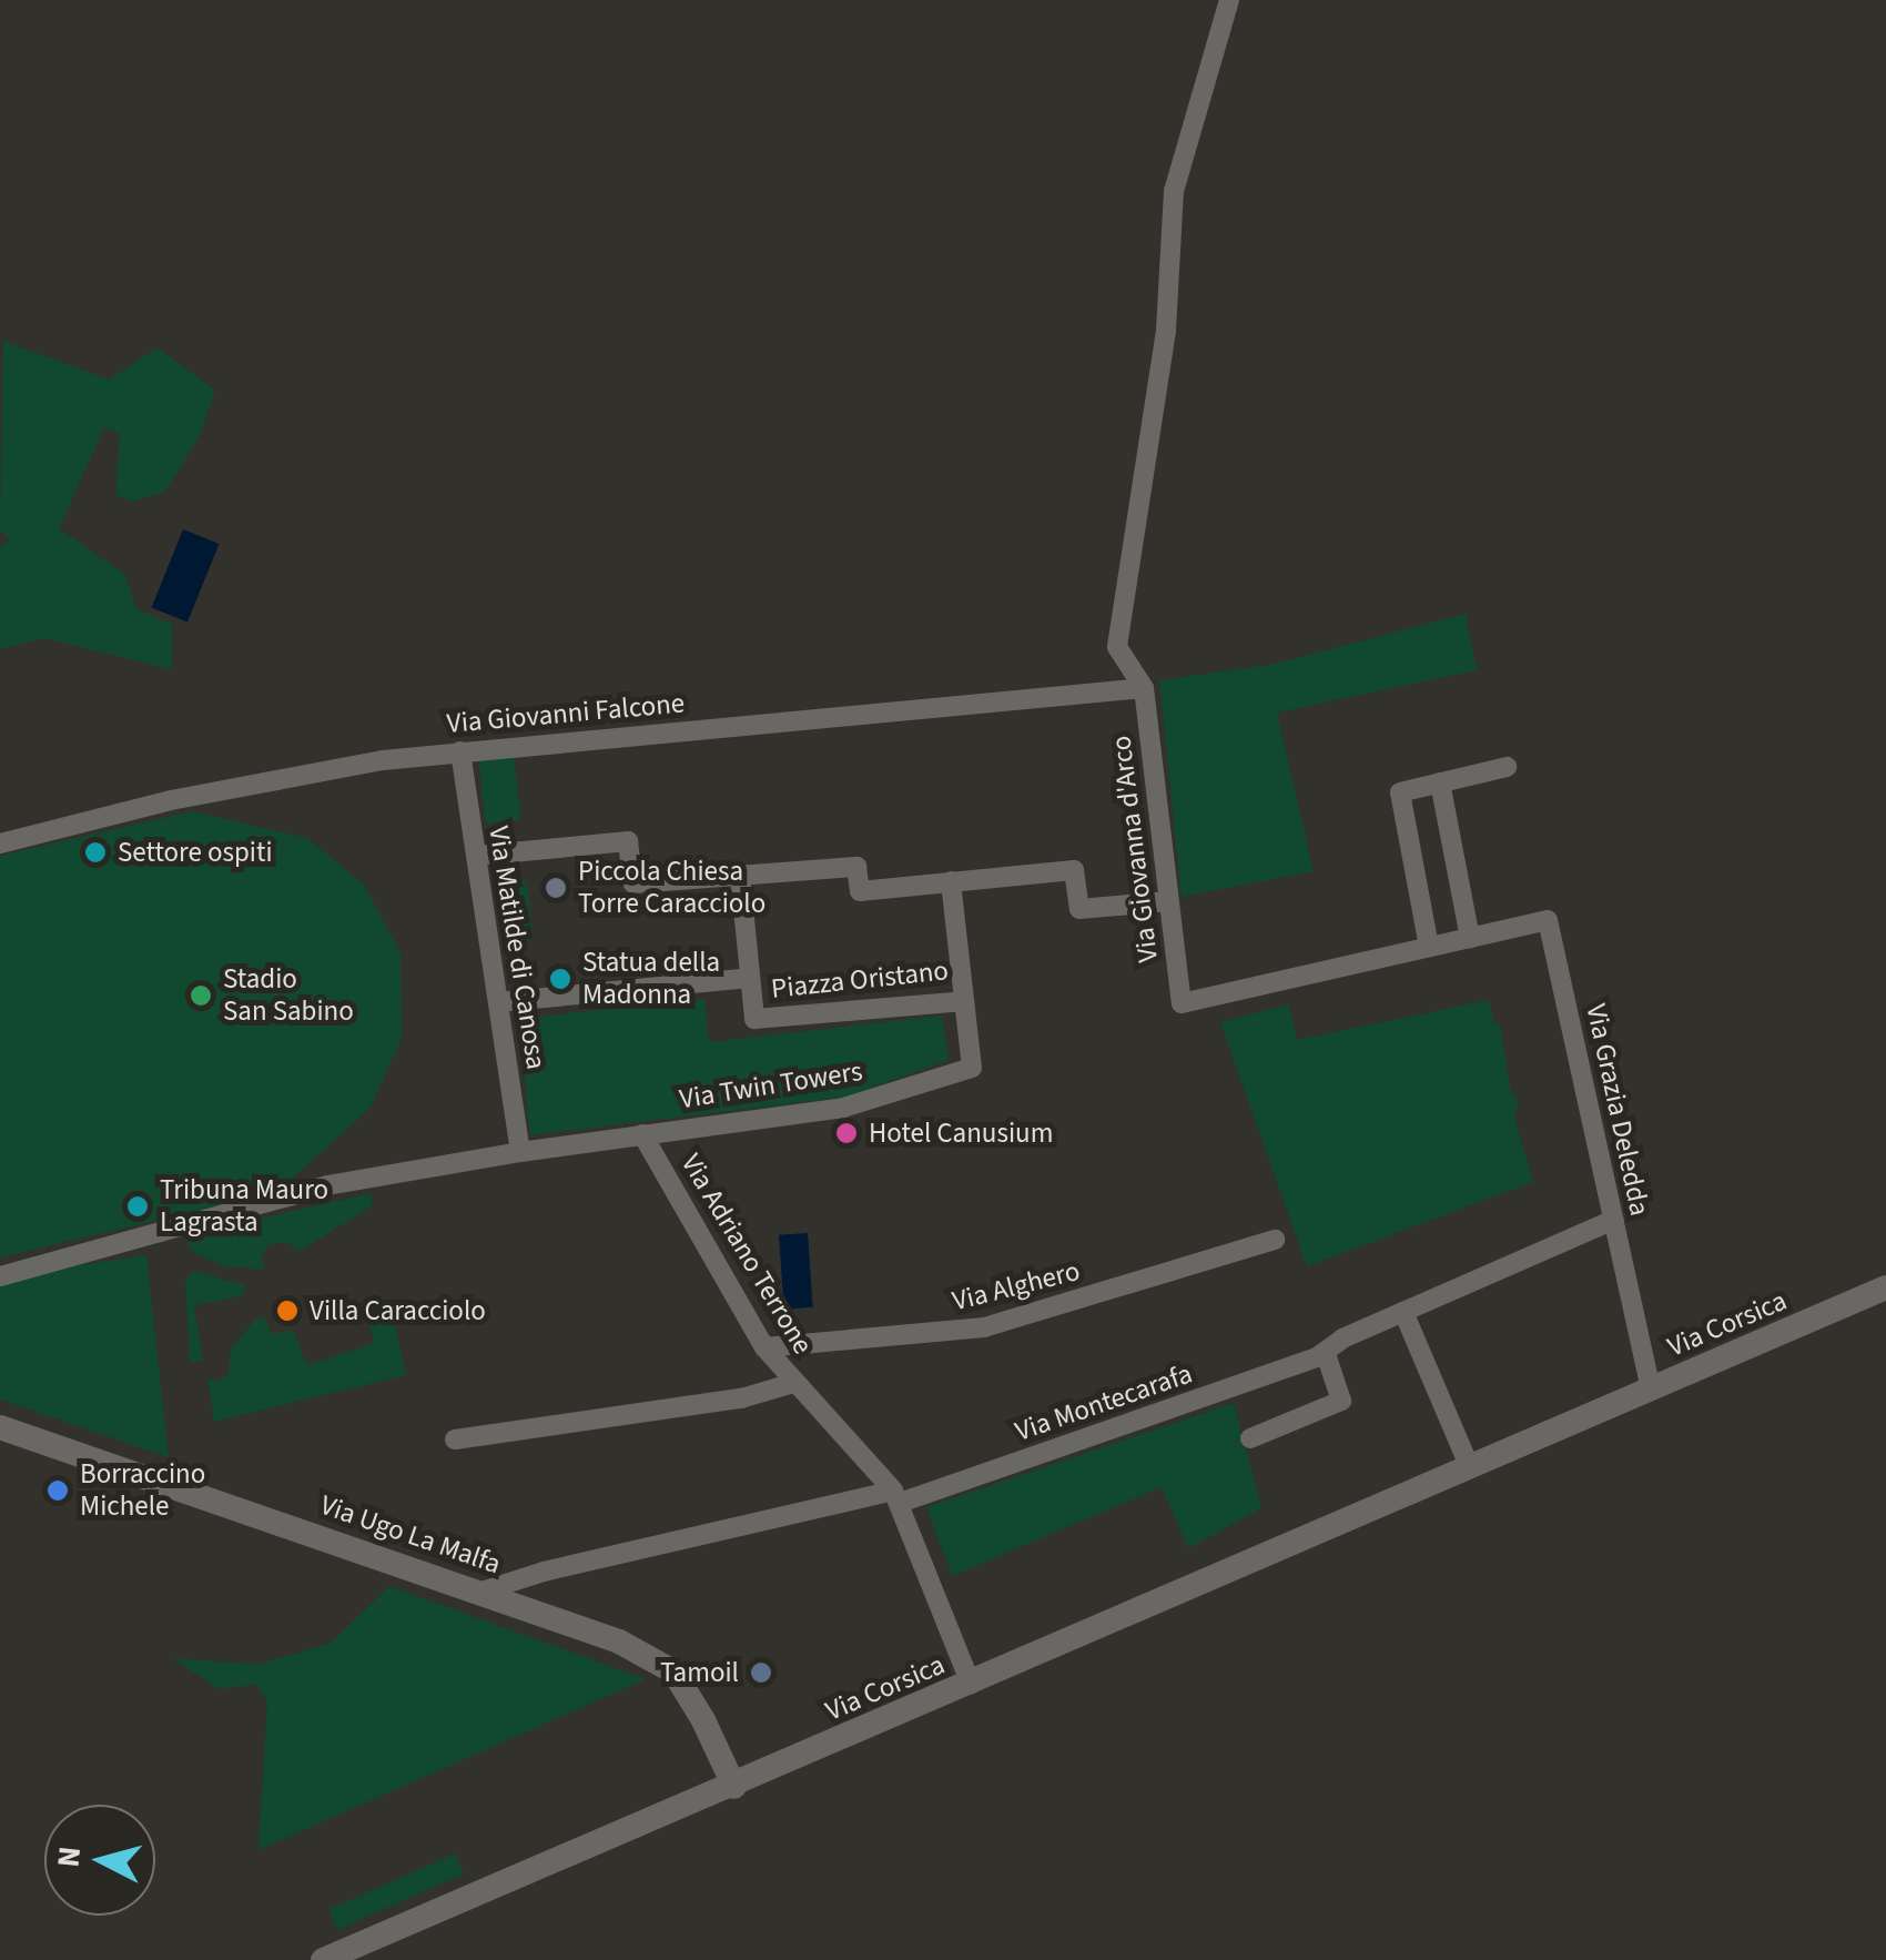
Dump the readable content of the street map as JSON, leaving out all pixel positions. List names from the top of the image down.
{
  "streets": {
    "street": [
      "Via Giovanni Falcone",
      "Via Giovanna d'Arco",
      "Via Matilde di Canosa",
      "Piazza Oristano",
      "Via Twin Towers",
      "Via Grazia Deledda",
      "Via Adriano Terrone",
      "Via Alghero",
      "Via Corsica",
      "Via Montecarafa",
      "Via Ugo La Malfa"
    ]
  },
  "crossings": [
    ["Via Giovanni Falcone", "Via Giovanna d'Arco"],
    ["Via Giovanni Falcone", "Via Matilde di Canosa"],
    ["Via Giovanna d'Arco", "Via Grazia Deledda"],
    ["Via Matilde di Canosa", "Piazza Oristano"],
    ["Via Matilde di Canosa", "Via Twin Towers"],
    ["Piazza Oristano", "Via Twin Towers"],
    ["Via Twin Towers", "Via Adriano Terrone"],
    ["Via Grazia Deledda", "Via Corsica"],
    ["Via Grazia Deledda", "Via Montecarafa"],
    ["Via Adriano Terrone", "Via Alghero"],
    ["Via Adriano Terrone", "Via Corsica"],
    ["Via Adriano Terrone", "Via Montecarafa"],
    ["Via Corsica", "Via Ugo La Malfa"],
    ["Via Montecarafa", "Via Ugo La Malfa"]
  ],
  "places": [
    "Settore ospiti",
    "Piccola Chiesa Torre Caracciolo",
    "Statua della Madonna",
    "Stadio San Sabino",
    "Hotel Canusium",
    "Tribuna Mauro Lagrasta",
    "Villa Caracciolo",
    "Borraccino Michele",
    "Tamoil"
  ],
  "north": "left"
}
